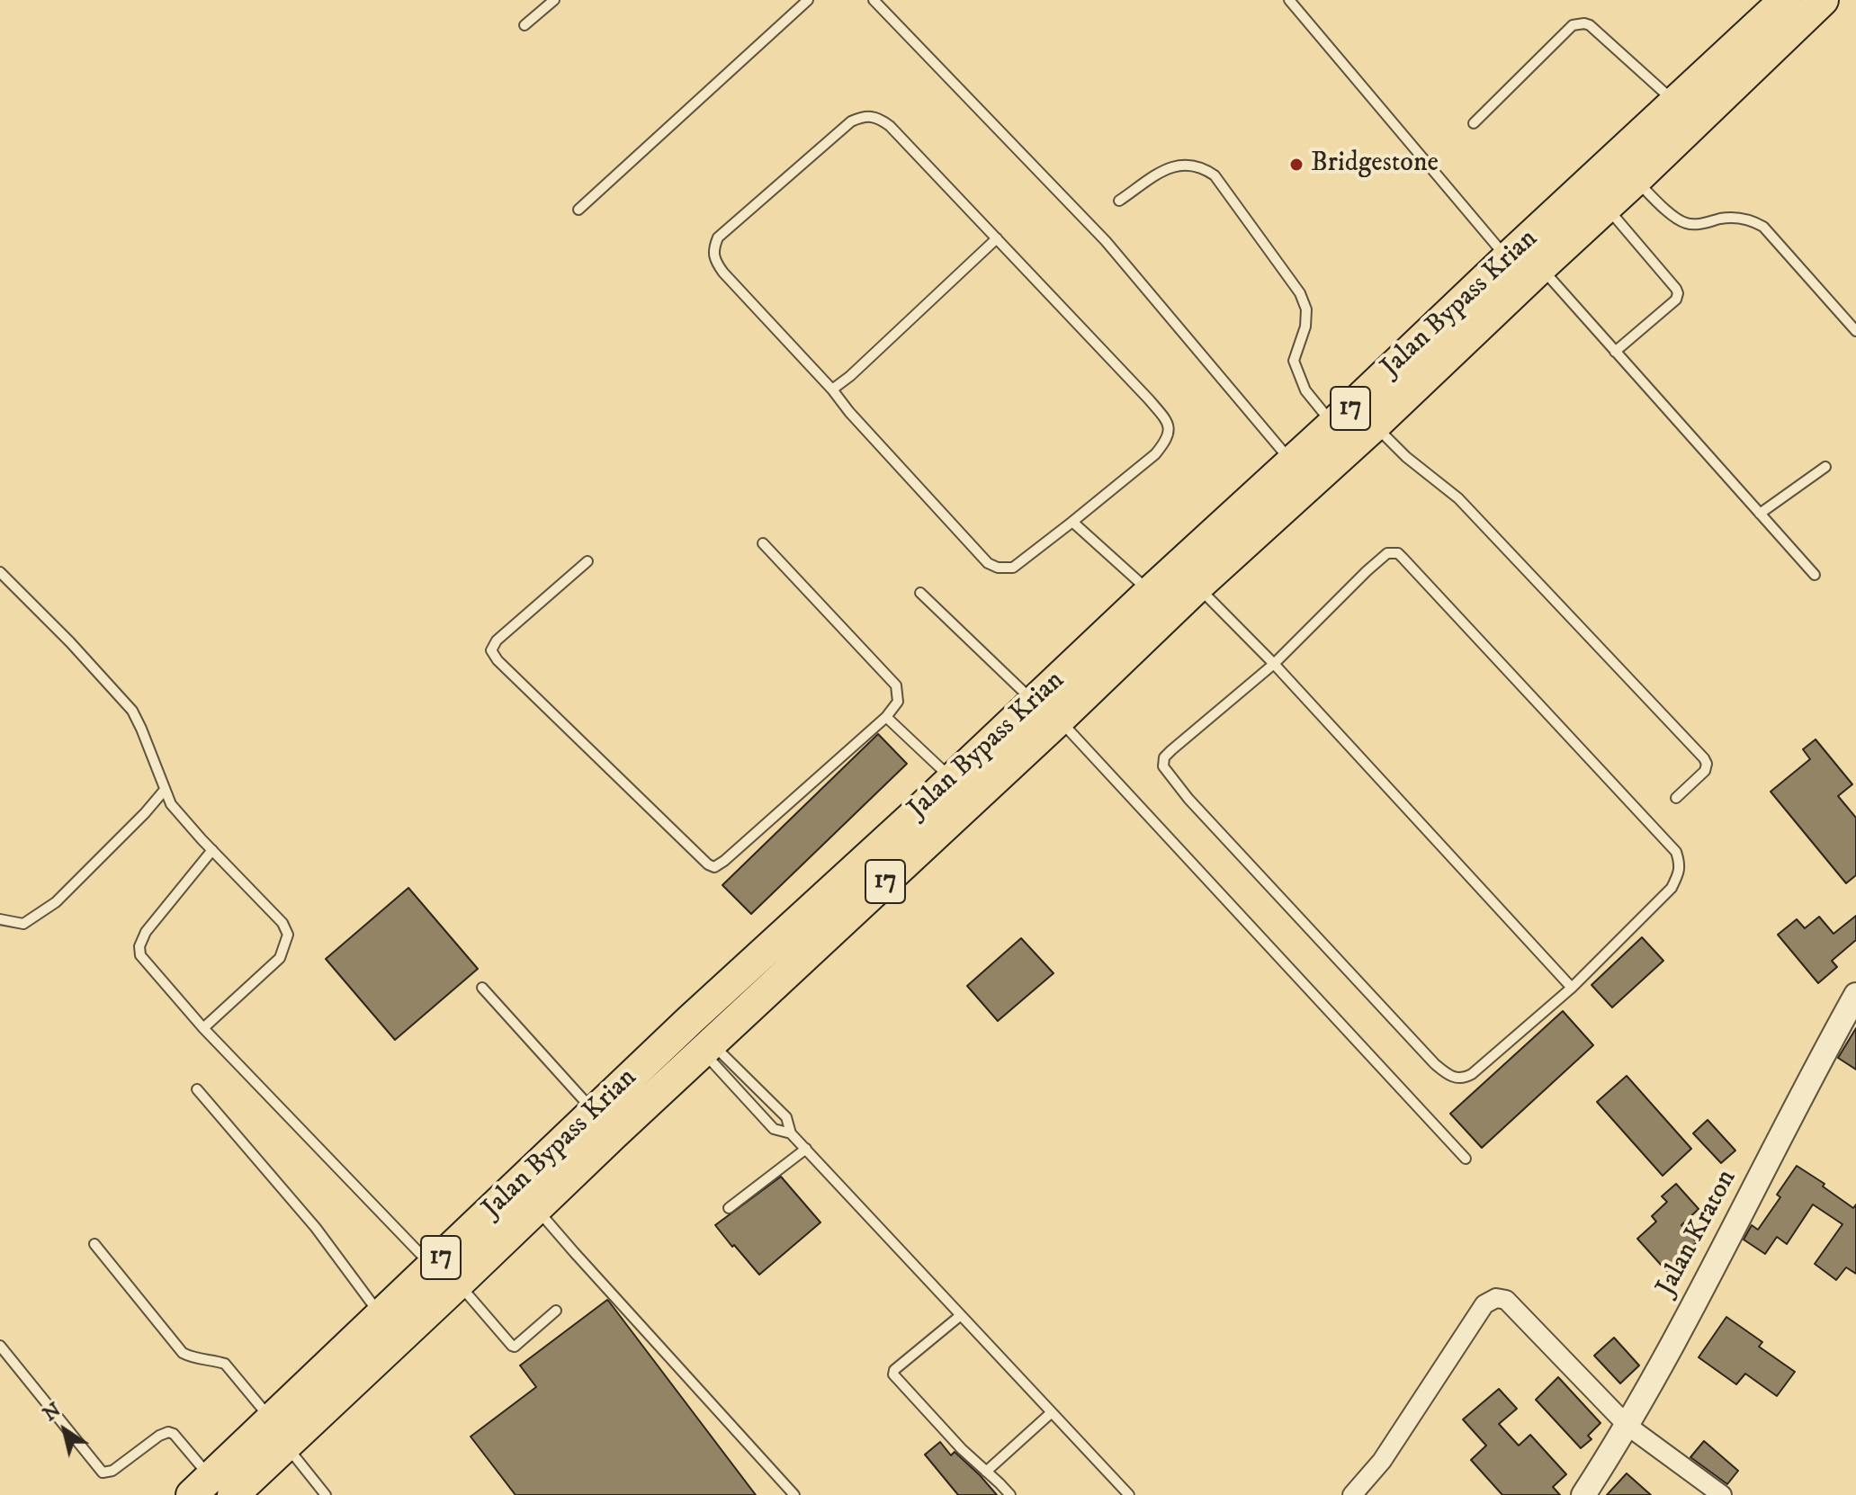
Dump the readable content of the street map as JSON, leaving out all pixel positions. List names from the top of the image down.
{
  "streets": {
    "highway": ["Jalan Bypass Krian", "17"],
    "street": ["Jalan Kraton"]
  },
  "places": ["Bridgestone"],
  "north": "top left"
}
